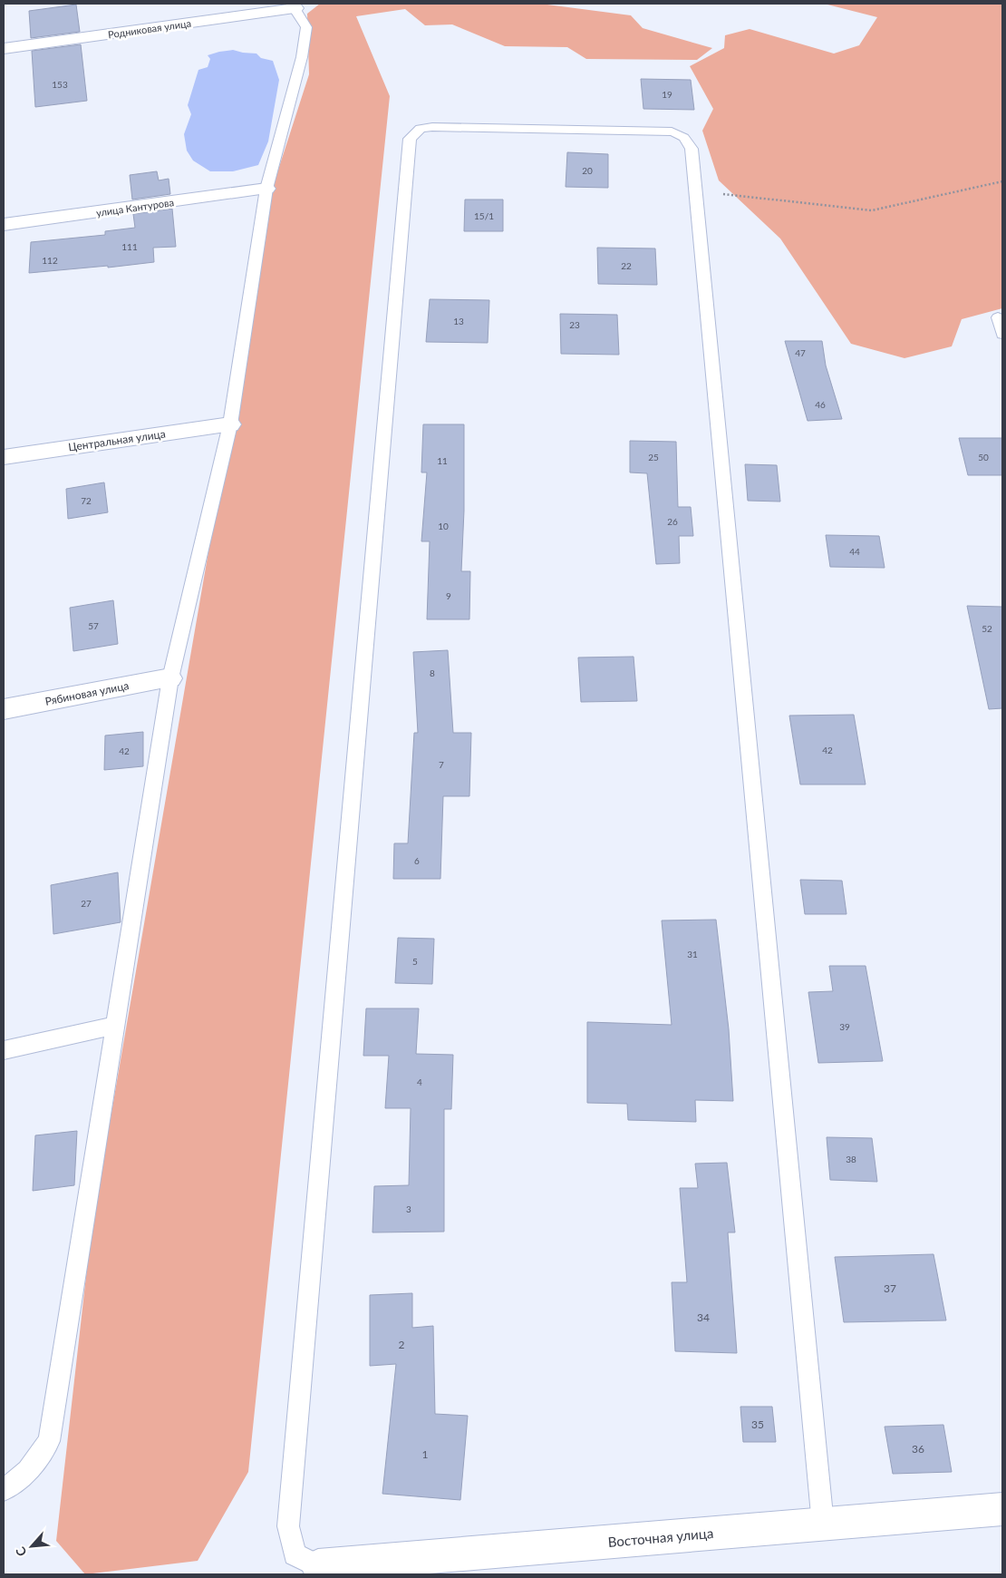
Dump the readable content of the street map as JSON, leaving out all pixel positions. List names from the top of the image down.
{
  "streets": {
    "street": [
      "Родниковая улица",
      "улица Кантурова",
      "Центральная улица",
      "Рябиновая улица",
      "Восточная улица"
    ]
  },
  "house_numbers": [
    "153",
    "19",
    "20",
    "15/1",
    "111",
    "112",
    "22",
    "13",
    "23",
    "47",
    "46",
    "25",
    "50",
    "11",
    "72",
    "26",
    "10",
    "44",
    "9",
    "57",
    "52",
    "8",
    "42",
    "42",
    "7",
    "6",
    "27",
    "31",
    "5",
    "39",
    "4",
    "38",
    "3",
    "37",
    "34",
    "2",
    "35",
    "36",
    "1"
  ],
  "north": "bottom left"
}
